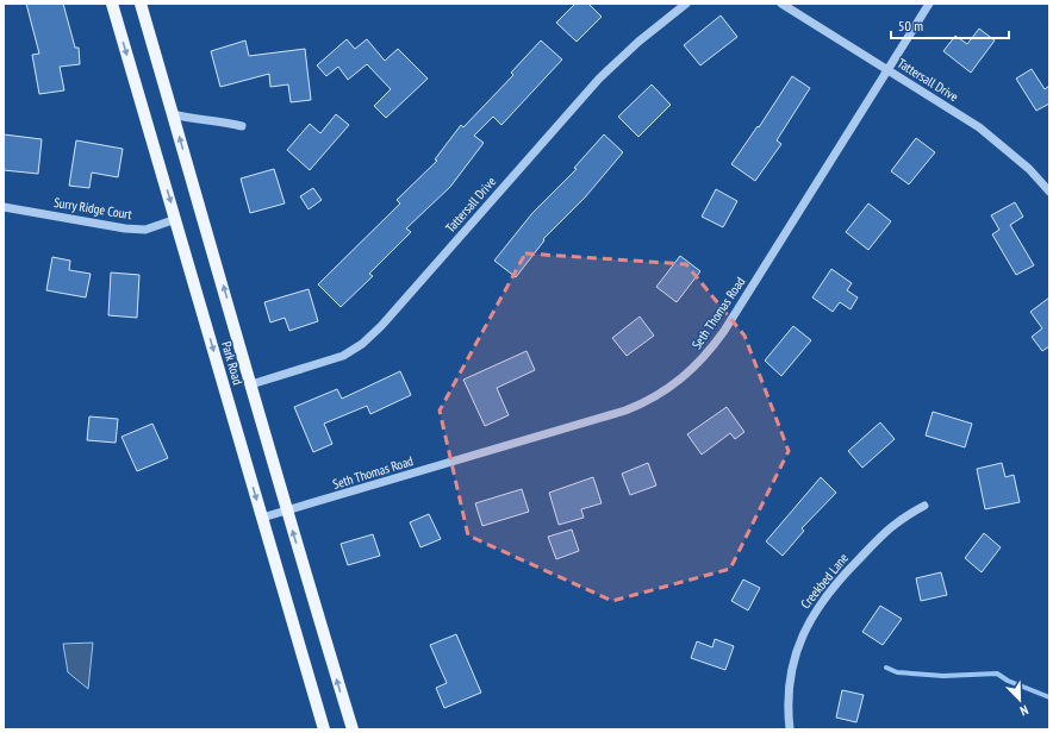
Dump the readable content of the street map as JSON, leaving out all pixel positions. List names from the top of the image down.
{
  "streets": {
    "main road": ["Park Road"],
    "street": [
      "Tattersall Drive",
      "Surry Ridge Court",
      "Seth Thomas Road",
      "Creekbed Lane"
    ]
  },
  "crossings": [
    ["Tattersall Drive", "Seth Thomas Road"],
    ["Tattersall Drive", "Park Road"],
    ["Surry Ridge Court", "Park Road"],
    ["Seth Thomas Road", "Park Road"]
  ],
  "scale_bar": "50 m",
  "north": "bottom right"
}
